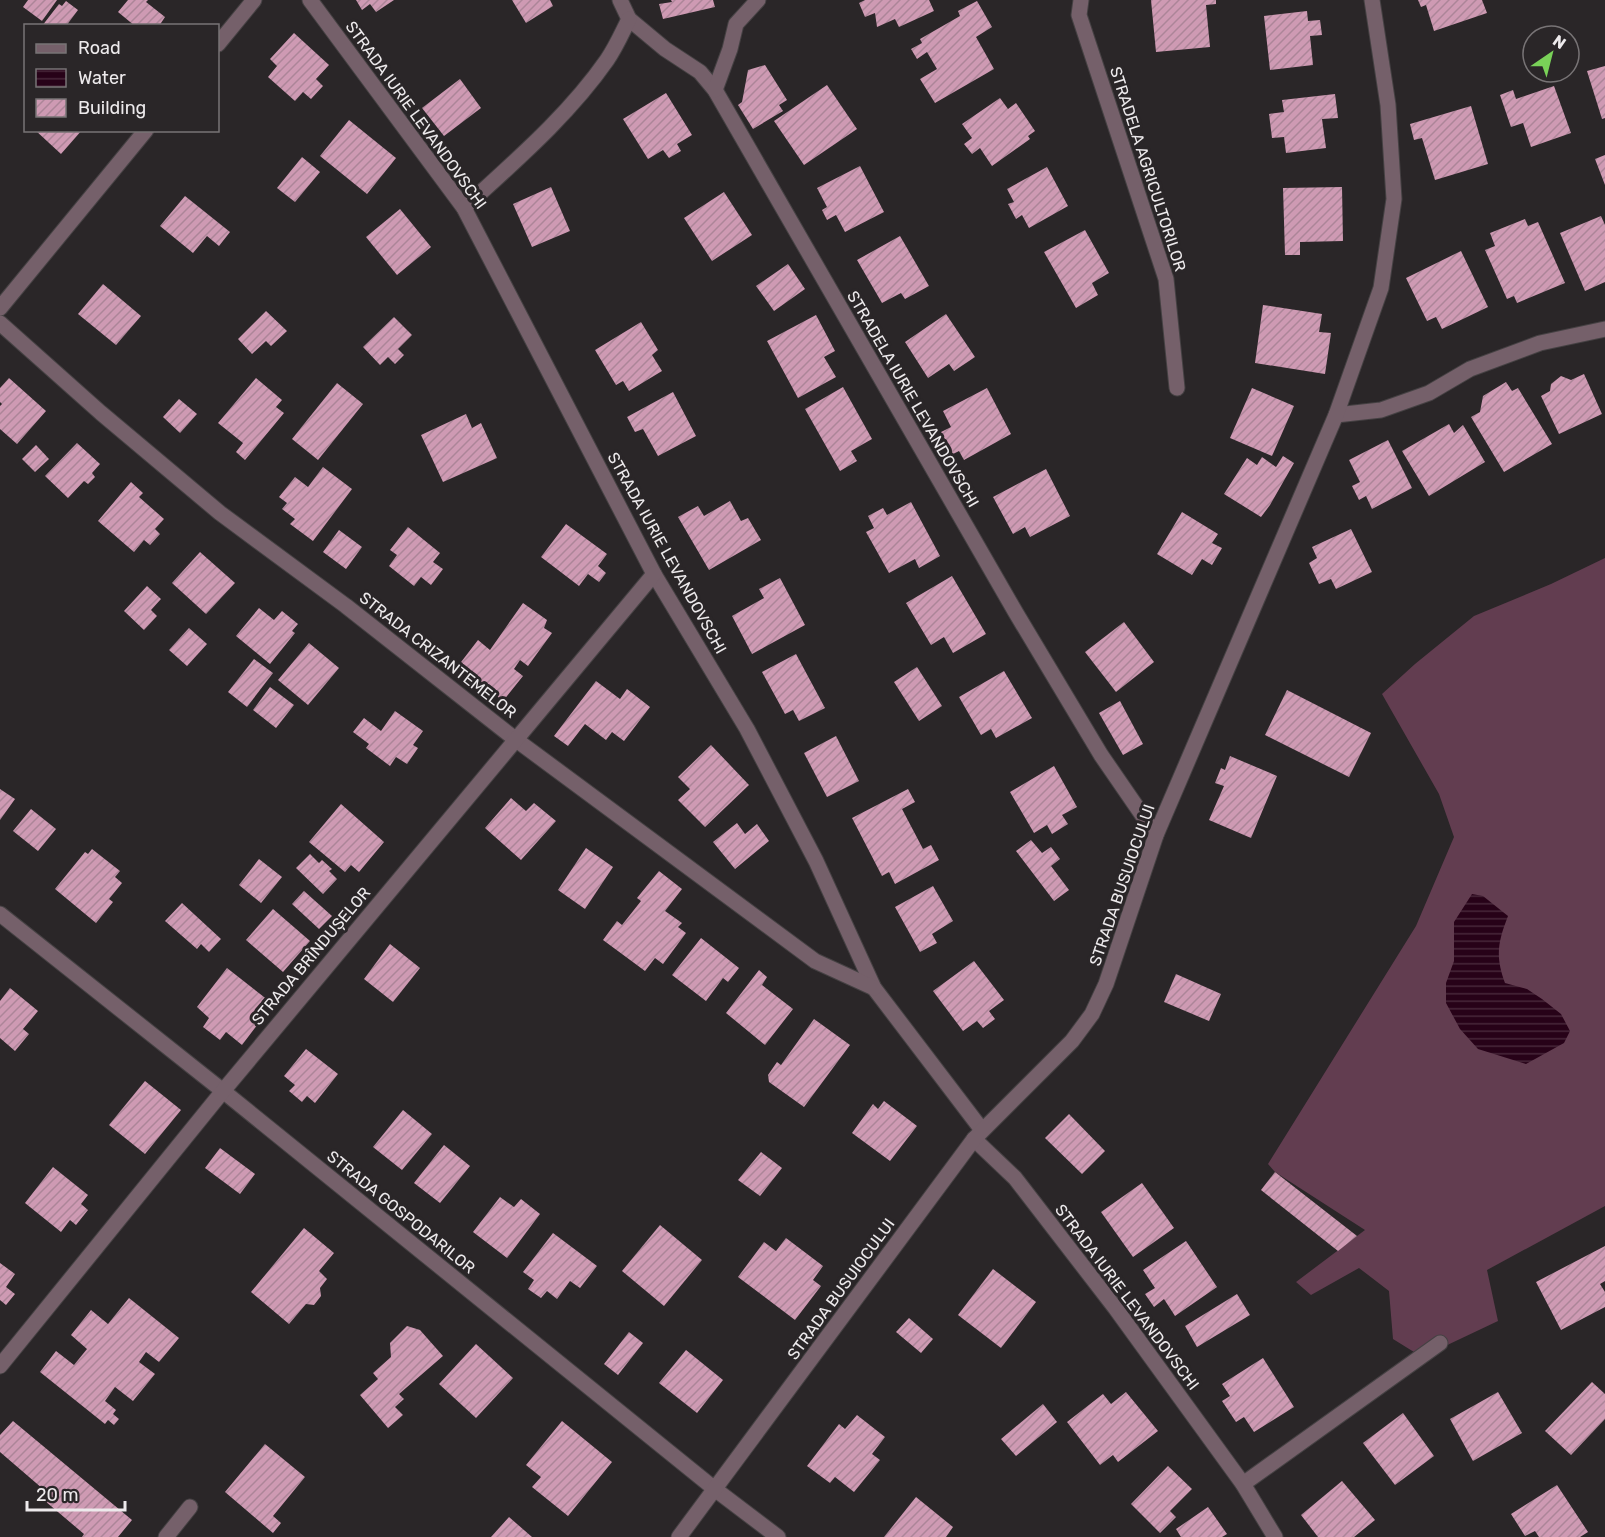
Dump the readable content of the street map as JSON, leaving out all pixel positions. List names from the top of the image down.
{
  "streets": {
    "street": [
      "STRADA IURIE LEVANDOVSCHI",
      "STRADELA AGRICULTORILOR",
      "STRADELA IURIE LEVANDOVSCHI",
      "STRADA CRIZANTEMELOR",
      "STRADA BUSUIOCULUI",
      "STRADA BRÎNDUȘELOR",
      "STRADA GOSPODARILOR"
    ]
  },
  "crossings": [
    ["STRADA IURIE LEVANDOVSCHI", "STRADA CRIZANTEMELOR"],
    ["STRADA IURIE LEVANDOVSCHI", "STRADA BUSUIOCULUI"],
    ["STRADA IURIE LEVANDOVSCHI", "STRADA BRÎNDUȘELOR"],
    ["STRADELA IURIE LEVANDOVSCHI", "STRADA BUSUIOCULUI"],
    ["STRADA CRIZANTEMELOR", "STRADA BRÎNDUȘELOR"],
    ["STRADA BUSUIOCULUI", "STRADA GOSPODARILOR"],
    ["STRADA BRÎNDUȘELOR", "STRADA GOSPODARILOR"]
  ],
  "legend": ["Road", "Water", "Building"],
  "scale_bar": "20 m",
  "north": "top right"
}
